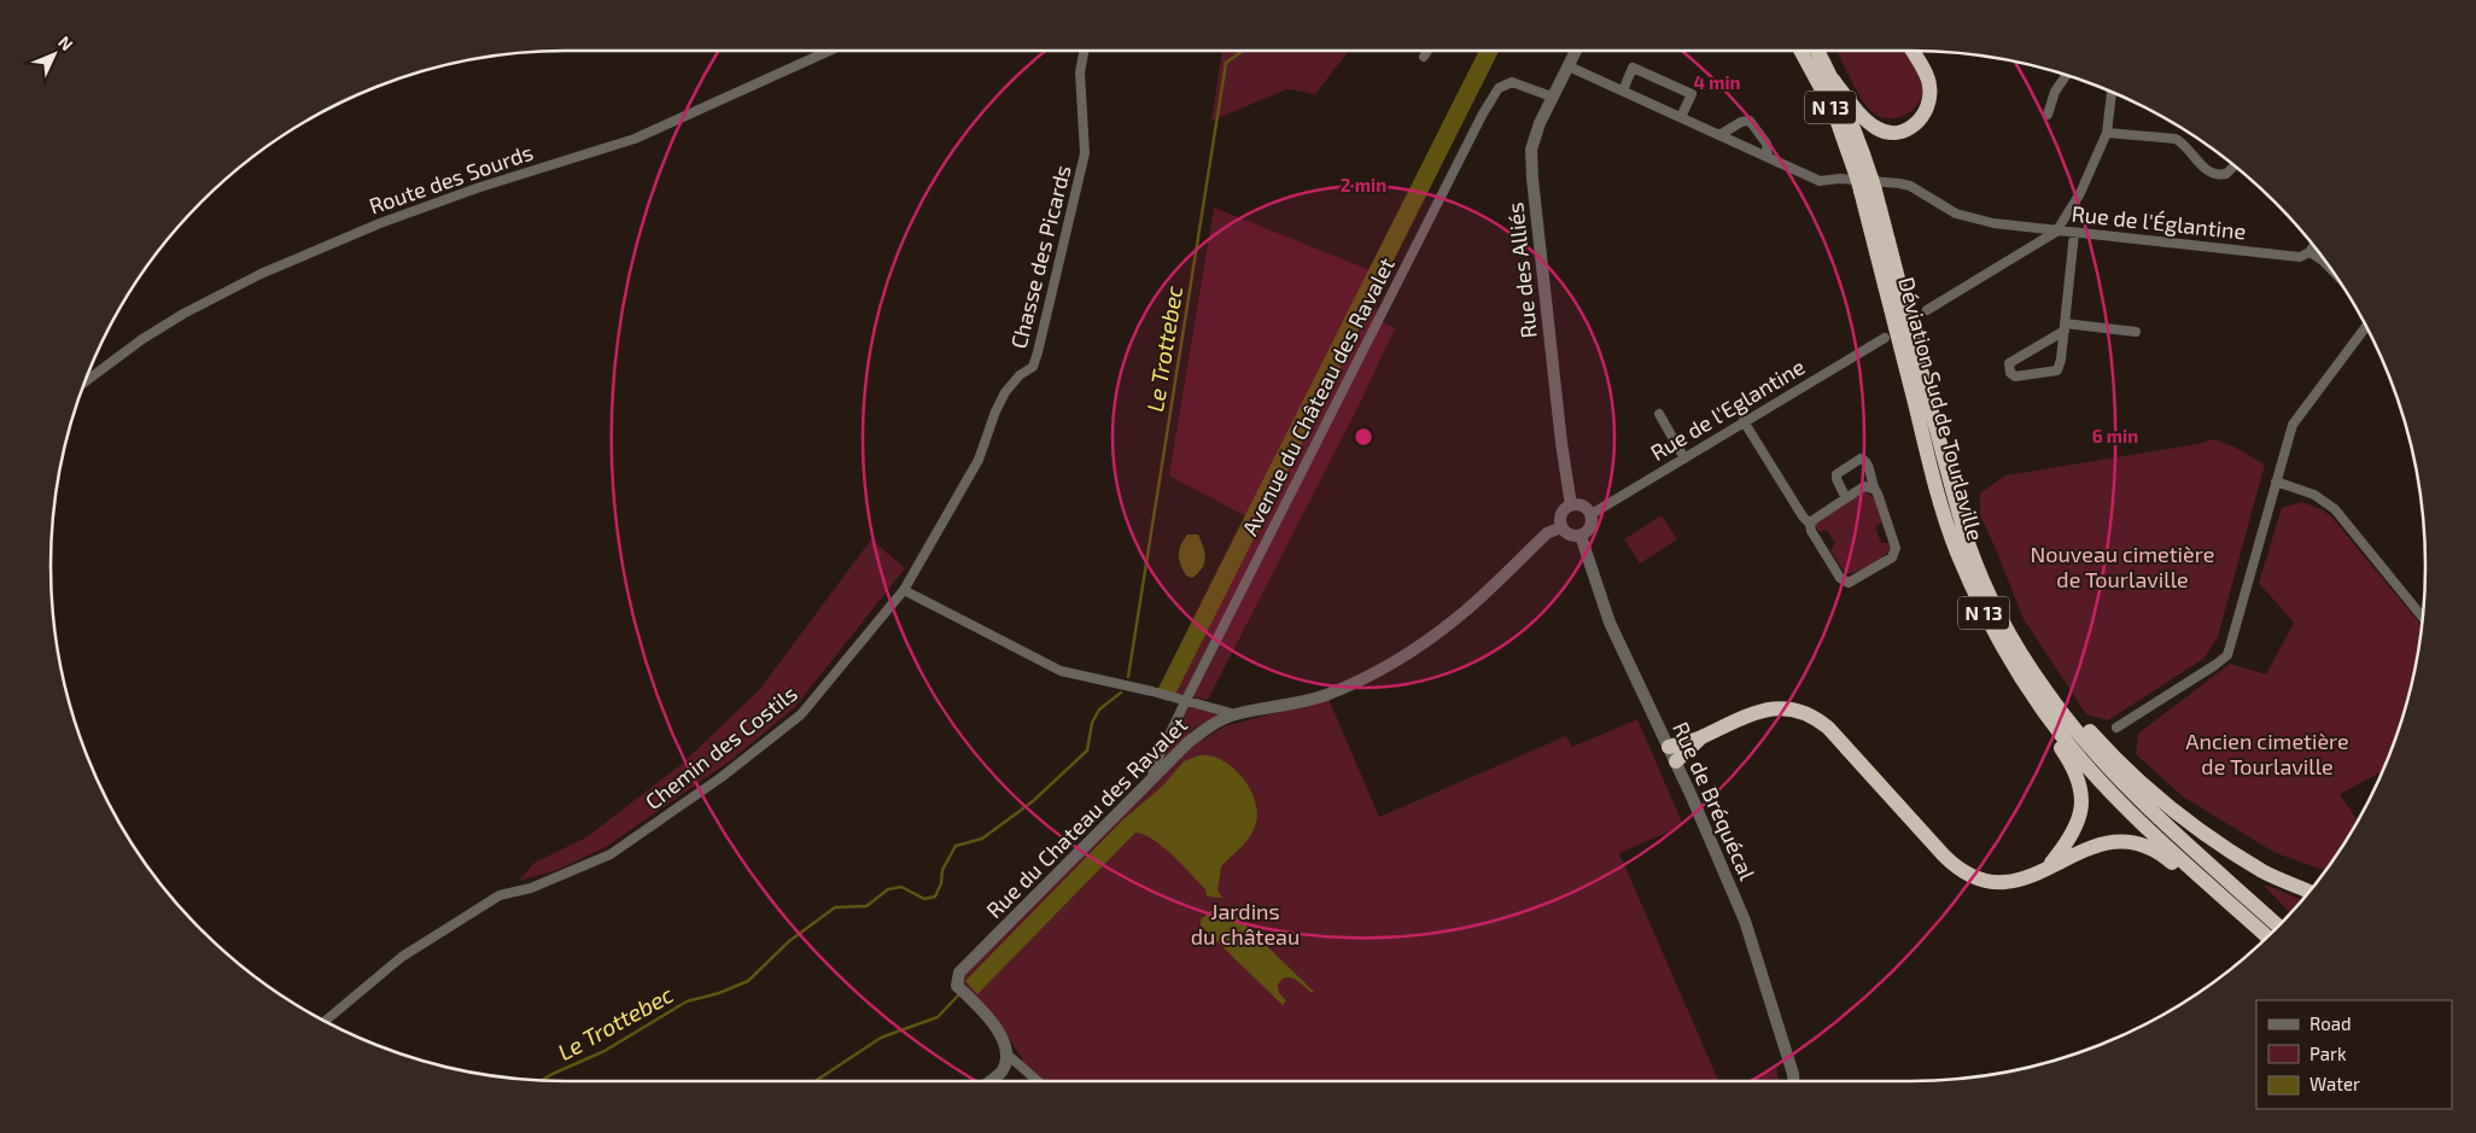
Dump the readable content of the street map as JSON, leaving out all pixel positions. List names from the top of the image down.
{
  "streets": {
    "highway": ["N 13", "Déviation Sud de Tourlaville"],
    "street": [
      "Route des Sourds",
      "Rue de l'Églantine",
      "Chasse des Picards",
      "Rue des Alliés",
      "Avenue du Château des Ravalet",
      "Rue de l'Eglantine",
      "Chemin des Costils",
      "Rue de Bréquécal",
      "Rue du Chateau des Ravalet"
    ]
  },
  "crossings": [
    ["Chasse des Picards", "Chemin des Costils"],
    ["Rue des Alliés", "Avenue du Château des Ravalet"],
    ["Rue des Alliés", "Rue de l'Eglantine"],
    ["Rue des Alliés", "Rue de Bréquécal"],
    ["Rue des Alliés", "Rue du Chateau des Ravalet"],
    ["Avenue du Château des Ravalet", "Rue du Chateau des Ravalet"],
    ["Rue de l'Eglantine", "Rue de Bréquécal"],
    ["Rue de l'Eglantine", "Rue du Chateau des Ravalet"],
    ["Rue de Bréquécal", "Rue du Chateau des Ravalet"]
  ],
  "water": ["Le Trottebec"],
  "parks": ["Nouveau cimetière de Tourlaville", "Ancien cimetière de Tourlaville", "Jardins du château"],
  "legend": ["Road", "Park", "Water"],
  "north": "top right",
  "rings": ["4 min", "2 min", "6 min"]
}
